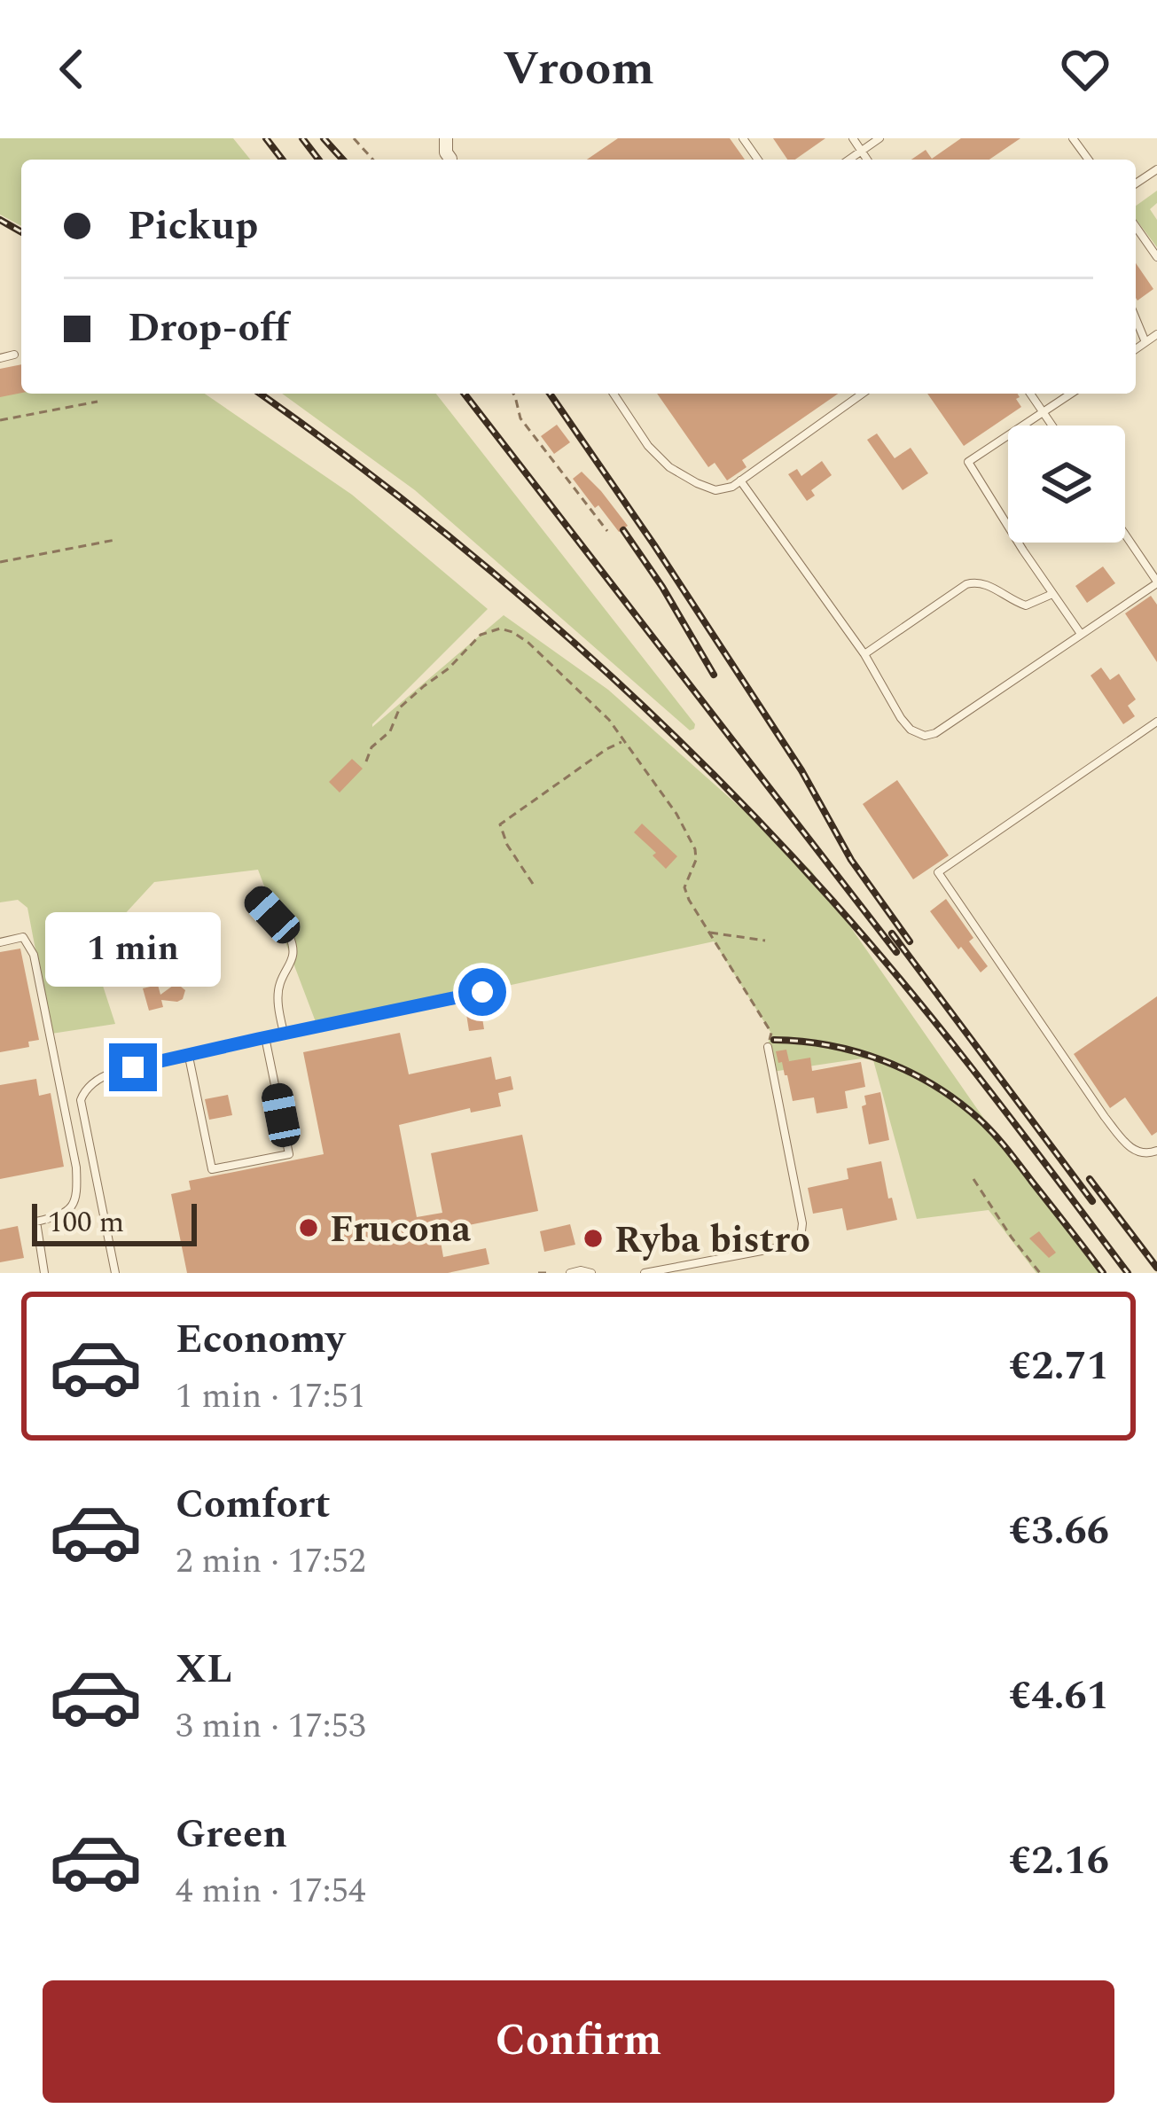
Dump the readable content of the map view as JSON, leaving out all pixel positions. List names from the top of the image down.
{
  "places": ["Frucona", "Ryba bistro"],
  "scale_bar": "100 m",
  "page": {
    "header": "Vroom",
    "banner": ["Pickup", "Drop-off"],
    "bubble": "1 min",
    "scale": "100 m",
    "list": [
      {
        "name": "Economy",
        "note": "1 min · 17:51",
        "value": "€2.71"
      },
      {
        "name": "Comfort",
        "note": "2 min · 17:52",
        "value": "€3.66"
      },
      {
        "name": "XL",
        "note": "3 min · 17:53",
        "value": "€4.61"
      },
      {
        "name": "Green",
        "note": "4 min · 17:54",
        "value": "€2.16"
      }
    ],
    "buttons": "Confirm"
  }
}
